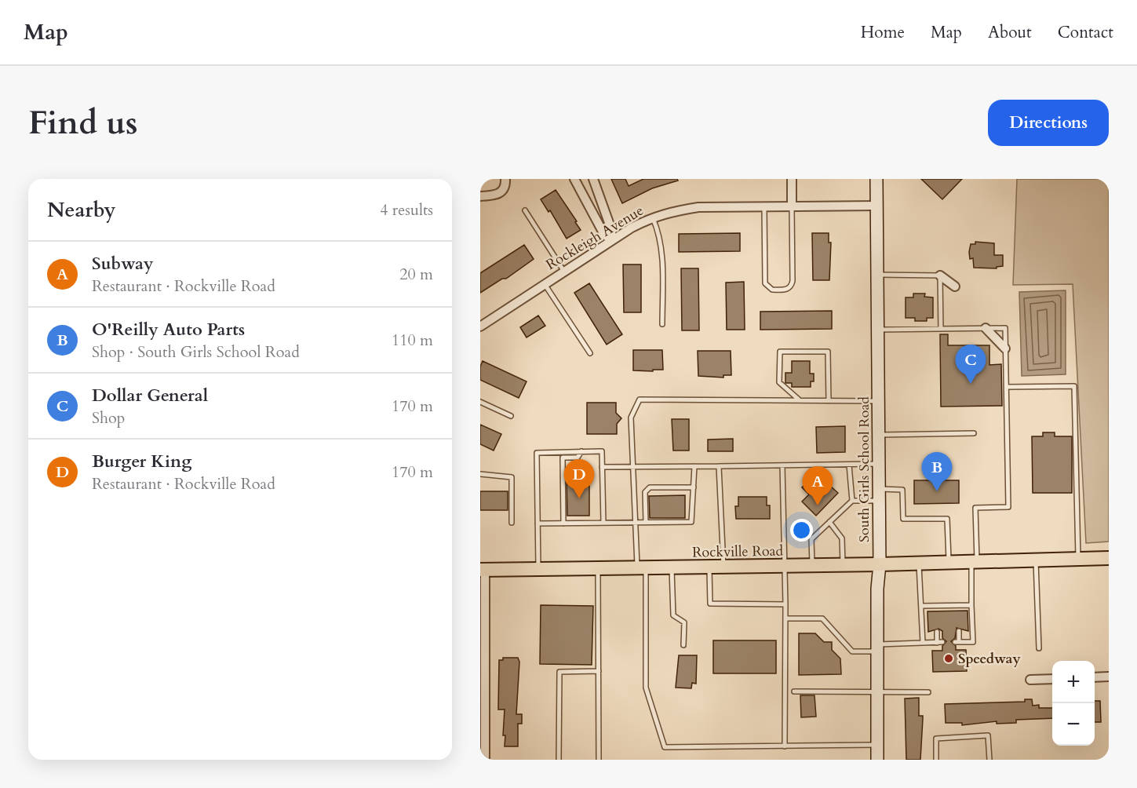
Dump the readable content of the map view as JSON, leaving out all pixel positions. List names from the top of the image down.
{
  "streets": {
    "main road": ["South Girls School Road", "Rockville Road"],
    "street": ["Rockleigh Avenue"]
  },
  "crossings": [
    ["Rockleigh Avenue", "South Girls School Road"],
    ["South Girls School Road", "Rockville Road"]
  ],
  "places": ["Speedway"],
  "page": {
    "header": "Map",
    "nav": [
      "Home",
      "Map",
      "About",
      "Contact"
    ],
    "buttons": "Directions",
    "title": "Find us",
    "heading": ["Nearby", "4 results"],
    "list": [
      {
        "mark": "A",
        "name": "Subway",
        "note": "Restaurant · Rockville Road",
        "value": "20 m"
      },
      {
        "mark": "B",
        "name": "O'Reilly Auto Parts",
        "note": "Shop · South Girls School Road",
        "value": "110 m"
      },
      {
        "mark": "C",
        "name": "Dollar General",
        "note": "Shop",
        "value": "170 m"
      },
      {
        "mark": "D",
        "name": "Burger King",
        "note": "Restaurant · Rockville Road",
        "value": "170 m"
      }
    ],
    "pins": [
      "C",
      "B",
      "D",
      "A"
    ],
    "map_buttons": ["+", "−"]
  }
}
